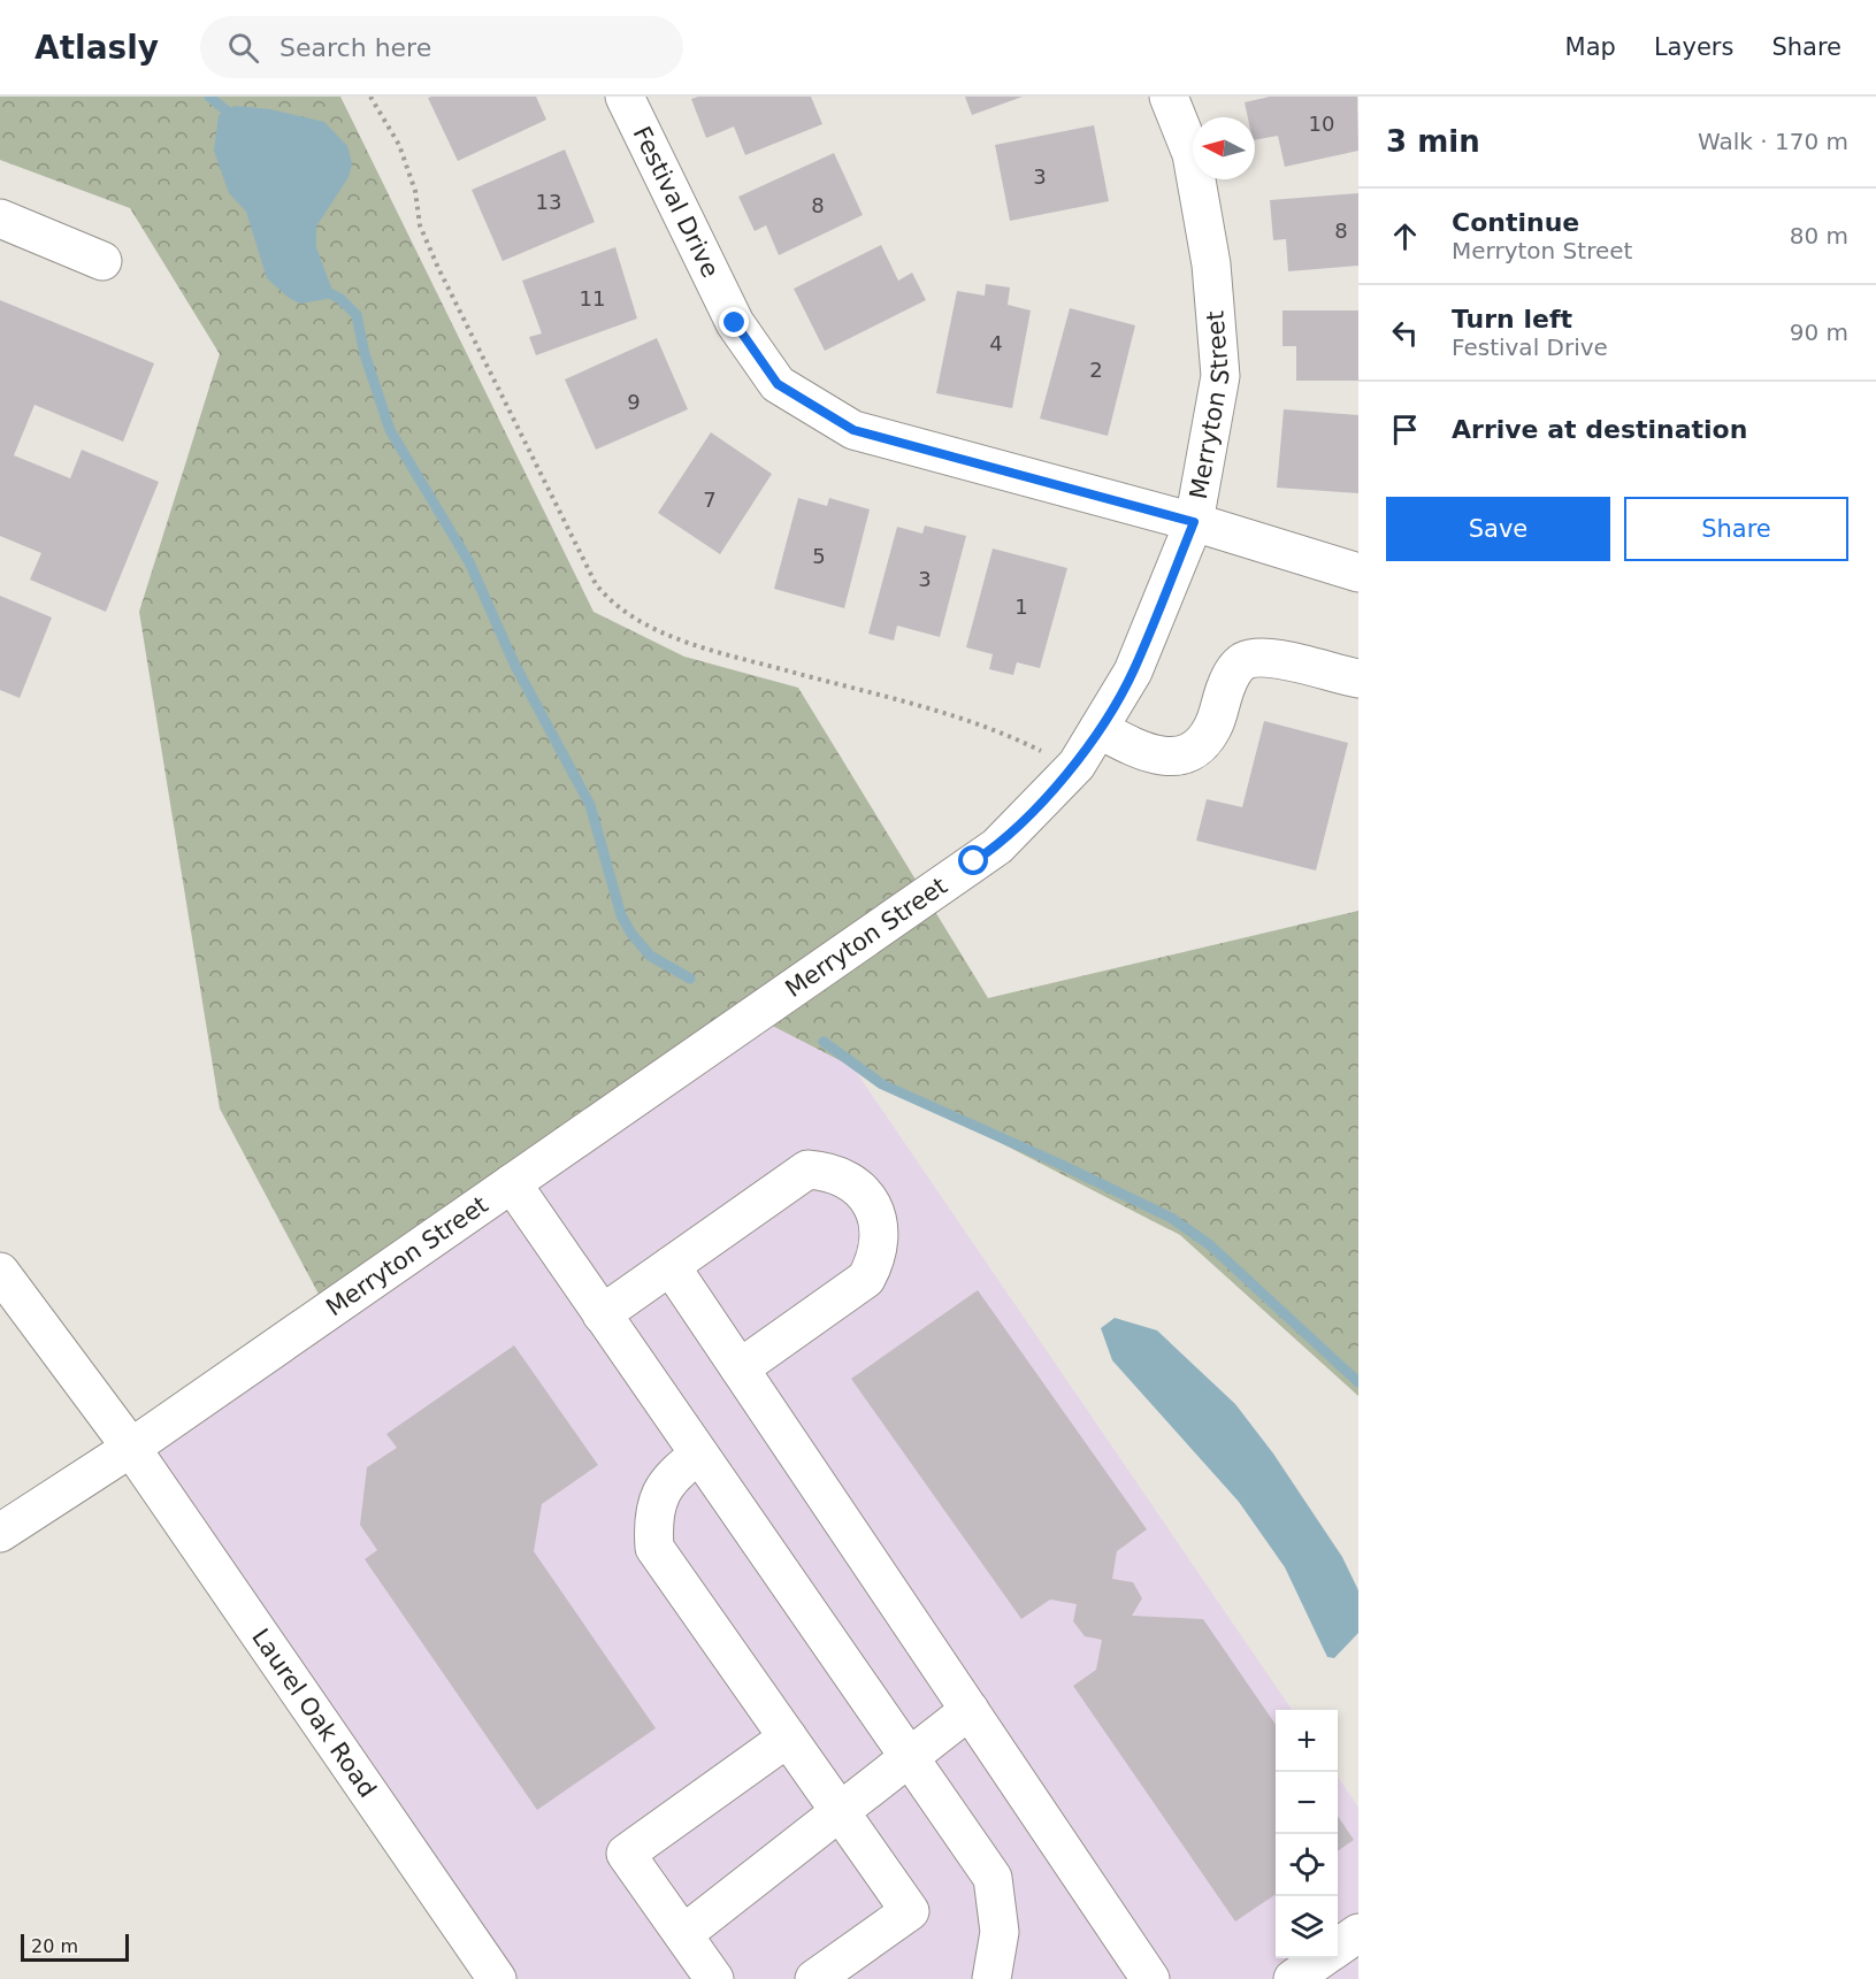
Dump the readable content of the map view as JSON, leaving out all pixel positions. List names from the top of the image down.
{
  "streets": {
    "street": ["Festival Drive", "Merryton Street", "Laurel Oak Road"]
  },
  "crossings": [
    ["Festival Drive", "Merryton Street"],
    ["Merryton Street", "Laurel Oak Road"]
  ],
  "house_numbers": [
    "10",
    "3",
    "13",
    "8",
    "8",
    "11",
    "4",
    "2",
    "9",
    "7",
    "5",
    "3",
    "1"
  ],
  "scale_bar": "20 m",
  "north": "left",
  "page": {
    "header": "Atlasly",
    "search": "Search here",
    "nav": ["Map", "Layers", "Share"],
    "heading": ["3 min", "Walk · 170 m"],
    "list": [
      ["Continue", "Merryton Street", "80 m"],
      ["Turn left", "Festival Drive", "90 m"],
      "Arrive at destination"
    ],
    "buttons": ["Save", "Share"],
    "map_buttons": ["+", "−"],
    "scale": "20 m"
  }
}
